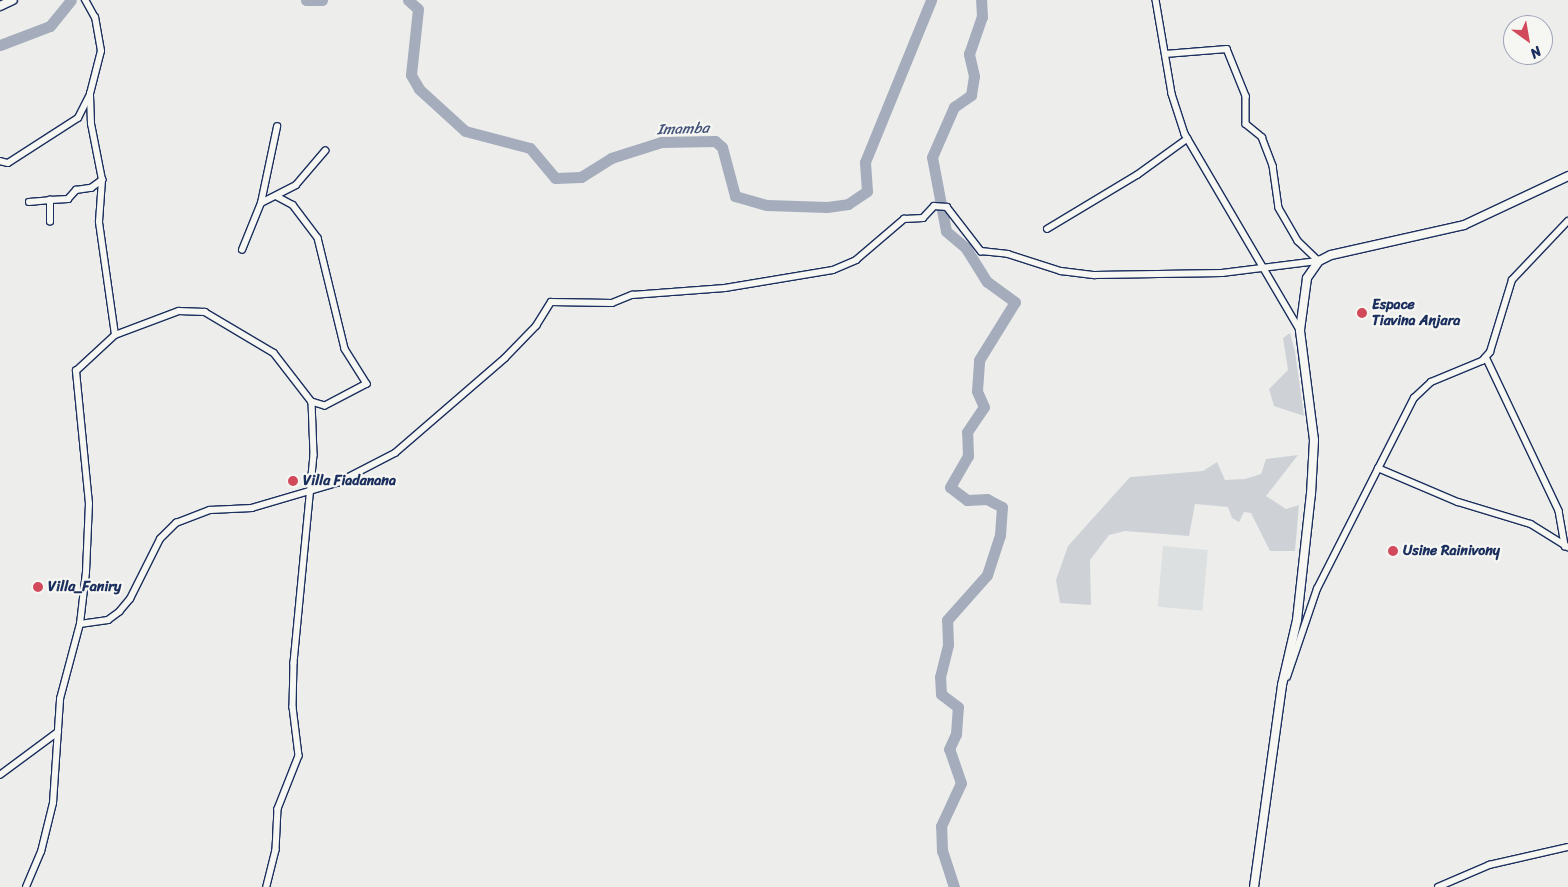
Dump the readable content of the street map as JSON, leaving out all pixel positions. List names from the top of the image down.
{
  "water": ["Imamba"],
  "places": [
    "Espace Tiavina Anjara",
    "Villa Fiadanana",
    "Usine Rainivony",
    "Villa_Faniry"
  ],
  "north": "bottom right"
}
